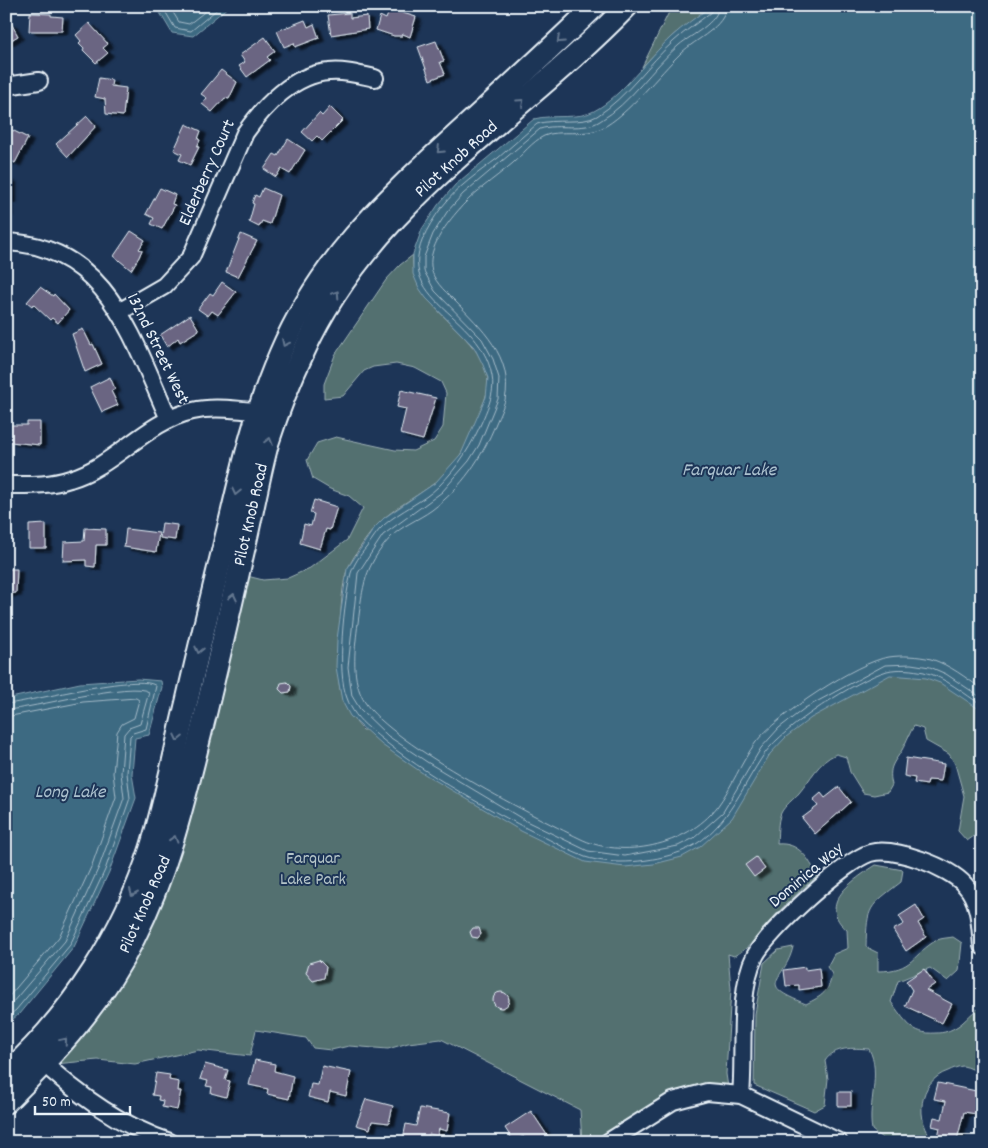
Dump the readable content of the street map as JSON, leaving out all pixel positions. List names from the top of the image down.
{
  "streets": {
    "main road": ["Pilot Knob Road"],
    "street": ["Elderberry Court", "132nd Street West", "Dominica Way"]
  },
  "crossings": [
    ["Elderberry Court", "132nd Street West"]
  ],
  "water": ["Farquar Lake", "Long Lake"],
  "parks": ["Farquar Lake Park"],
  "scale_bar": "50 m"
}
